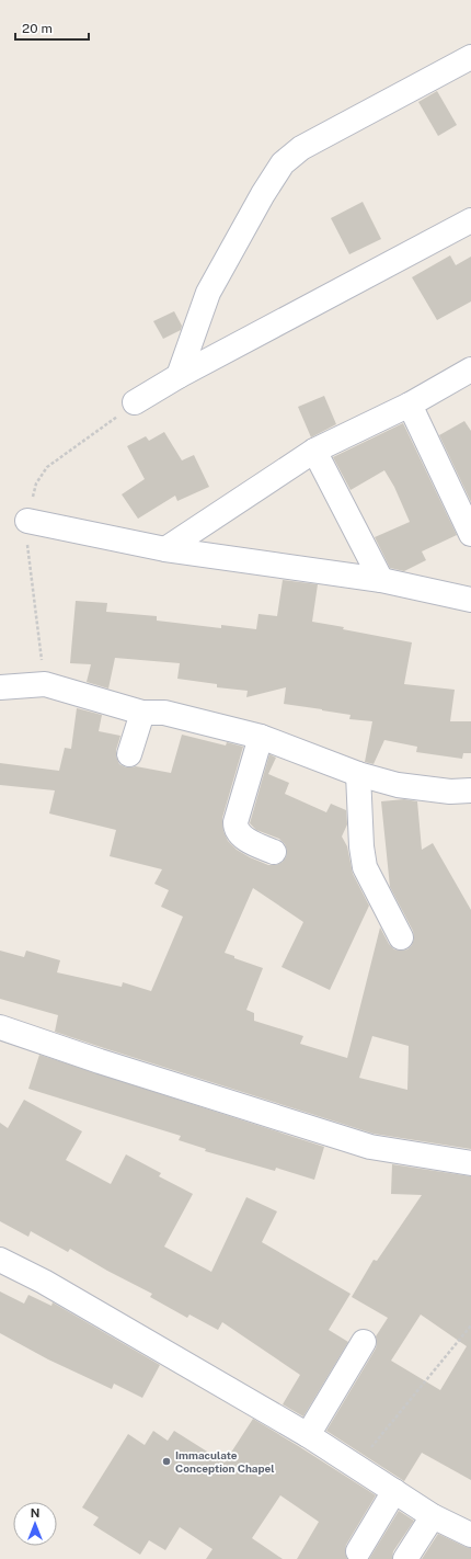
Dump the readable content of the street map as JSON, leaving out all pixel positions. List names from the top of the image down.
{
  "places": ["Immaculate Conception Chapel"],
  "scale_bar": "20 m",
  "north": "top"
}
